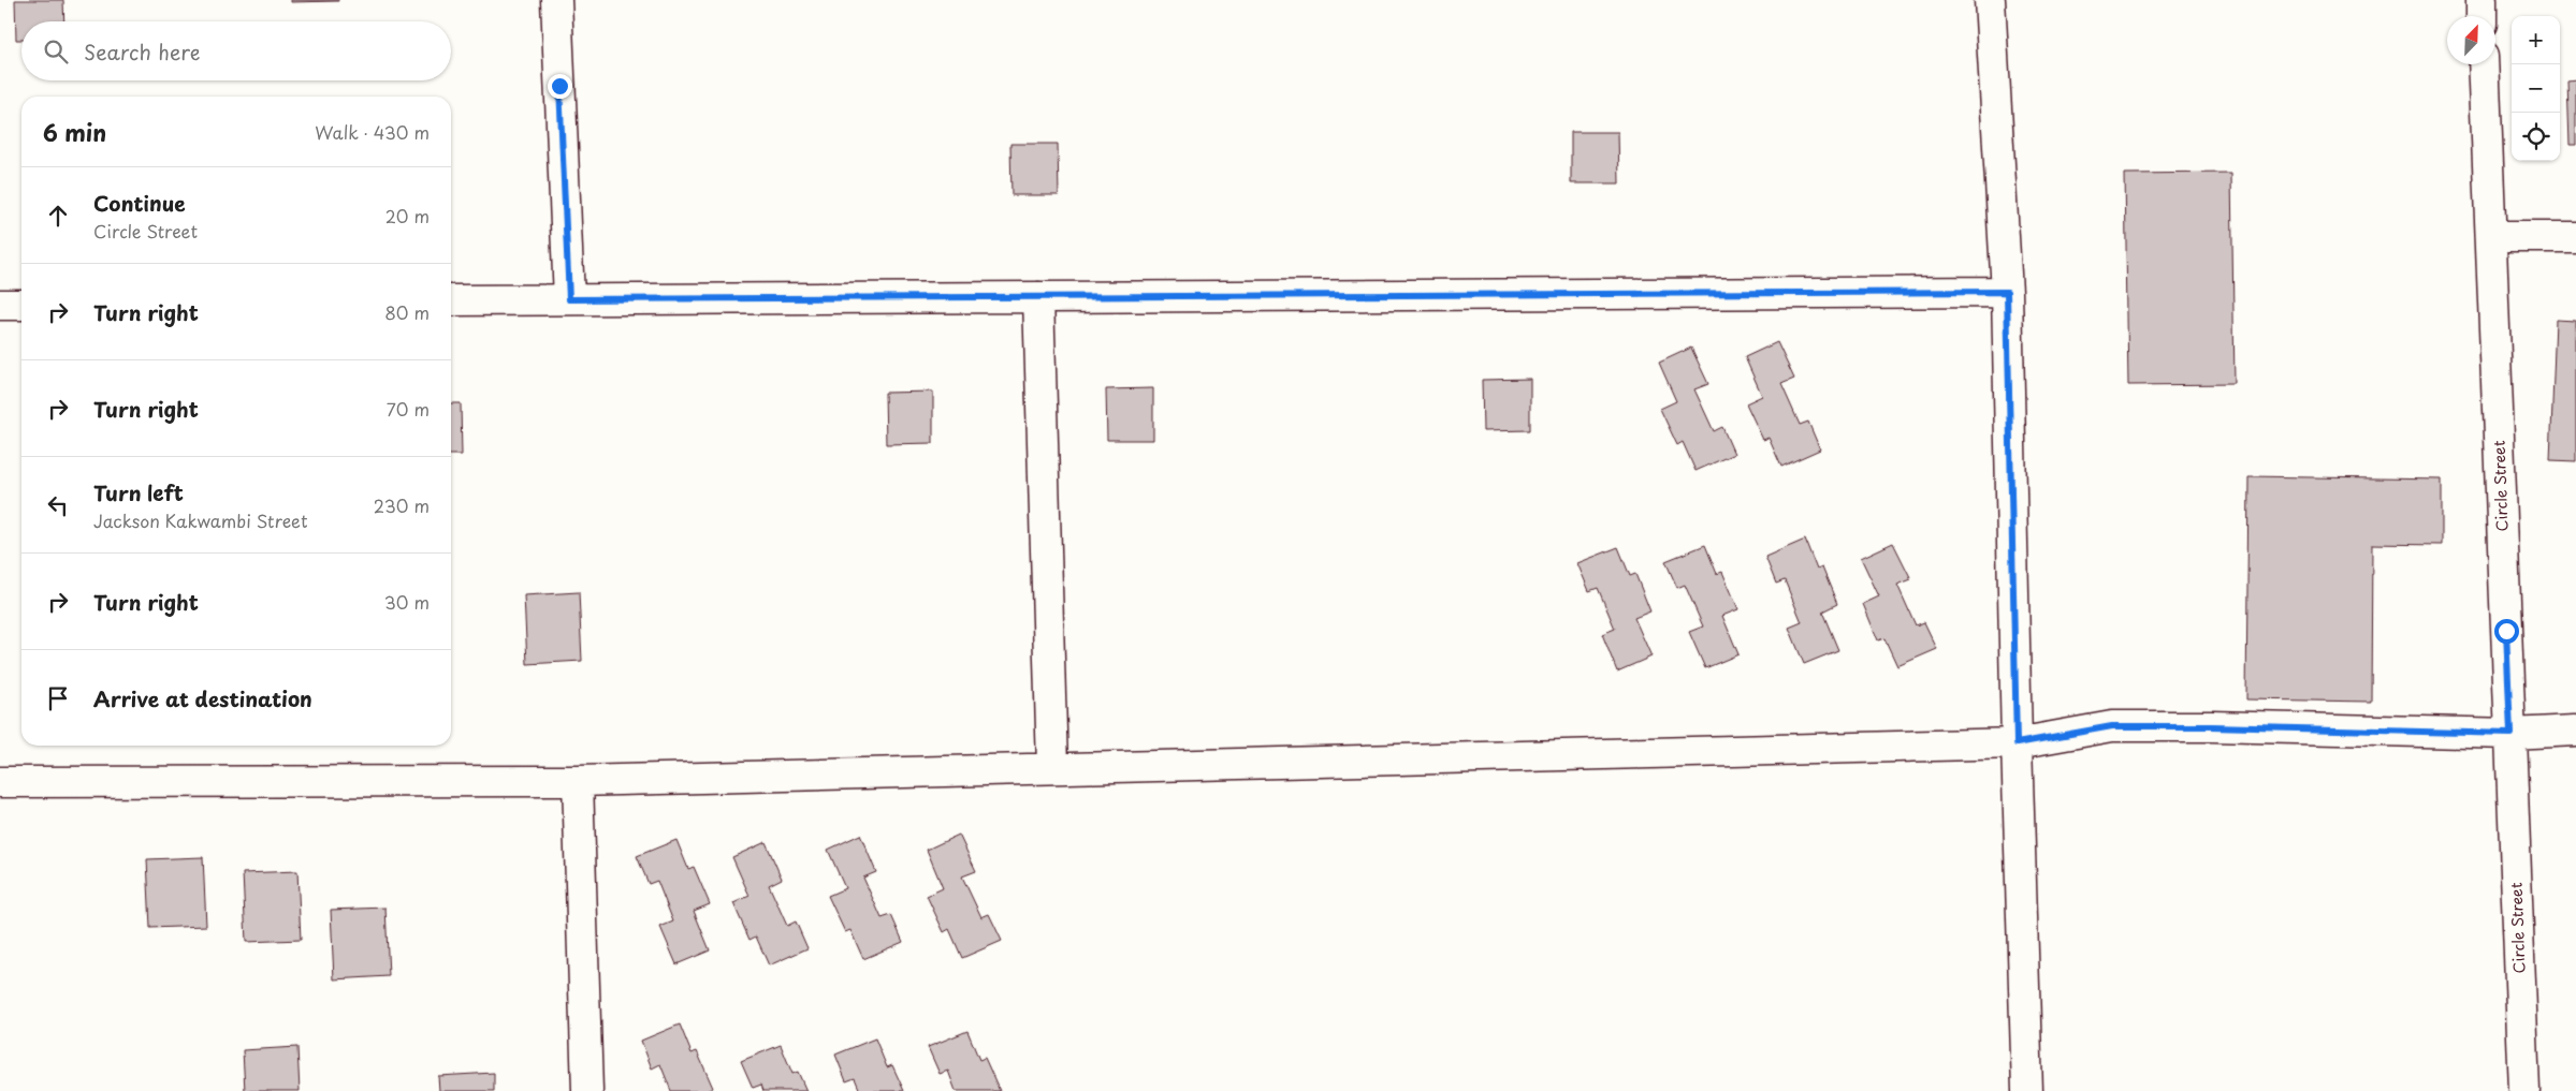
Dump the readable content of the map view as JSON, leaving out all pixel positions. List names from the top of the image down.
{
  "streets": {
    "street": ["Circle Street"]
  },
  "north": "top right",
  "page": {
    "map_buttons": ["+", "−"],
    "search": "Search here",
    "heading": ["6 min", "Walk · 430 m"],
    "list": [
      ["Continue", "Circle Street", "20 m"],
      ["Turn right", "80 m"],
      ["Turn right", "70 m"],
      ["Turn left", "Jackson Kakwambi Street", "230 m"],
      ["Turn right", "30 m"],
      "Arrive at destination"
    ]
  }
}
